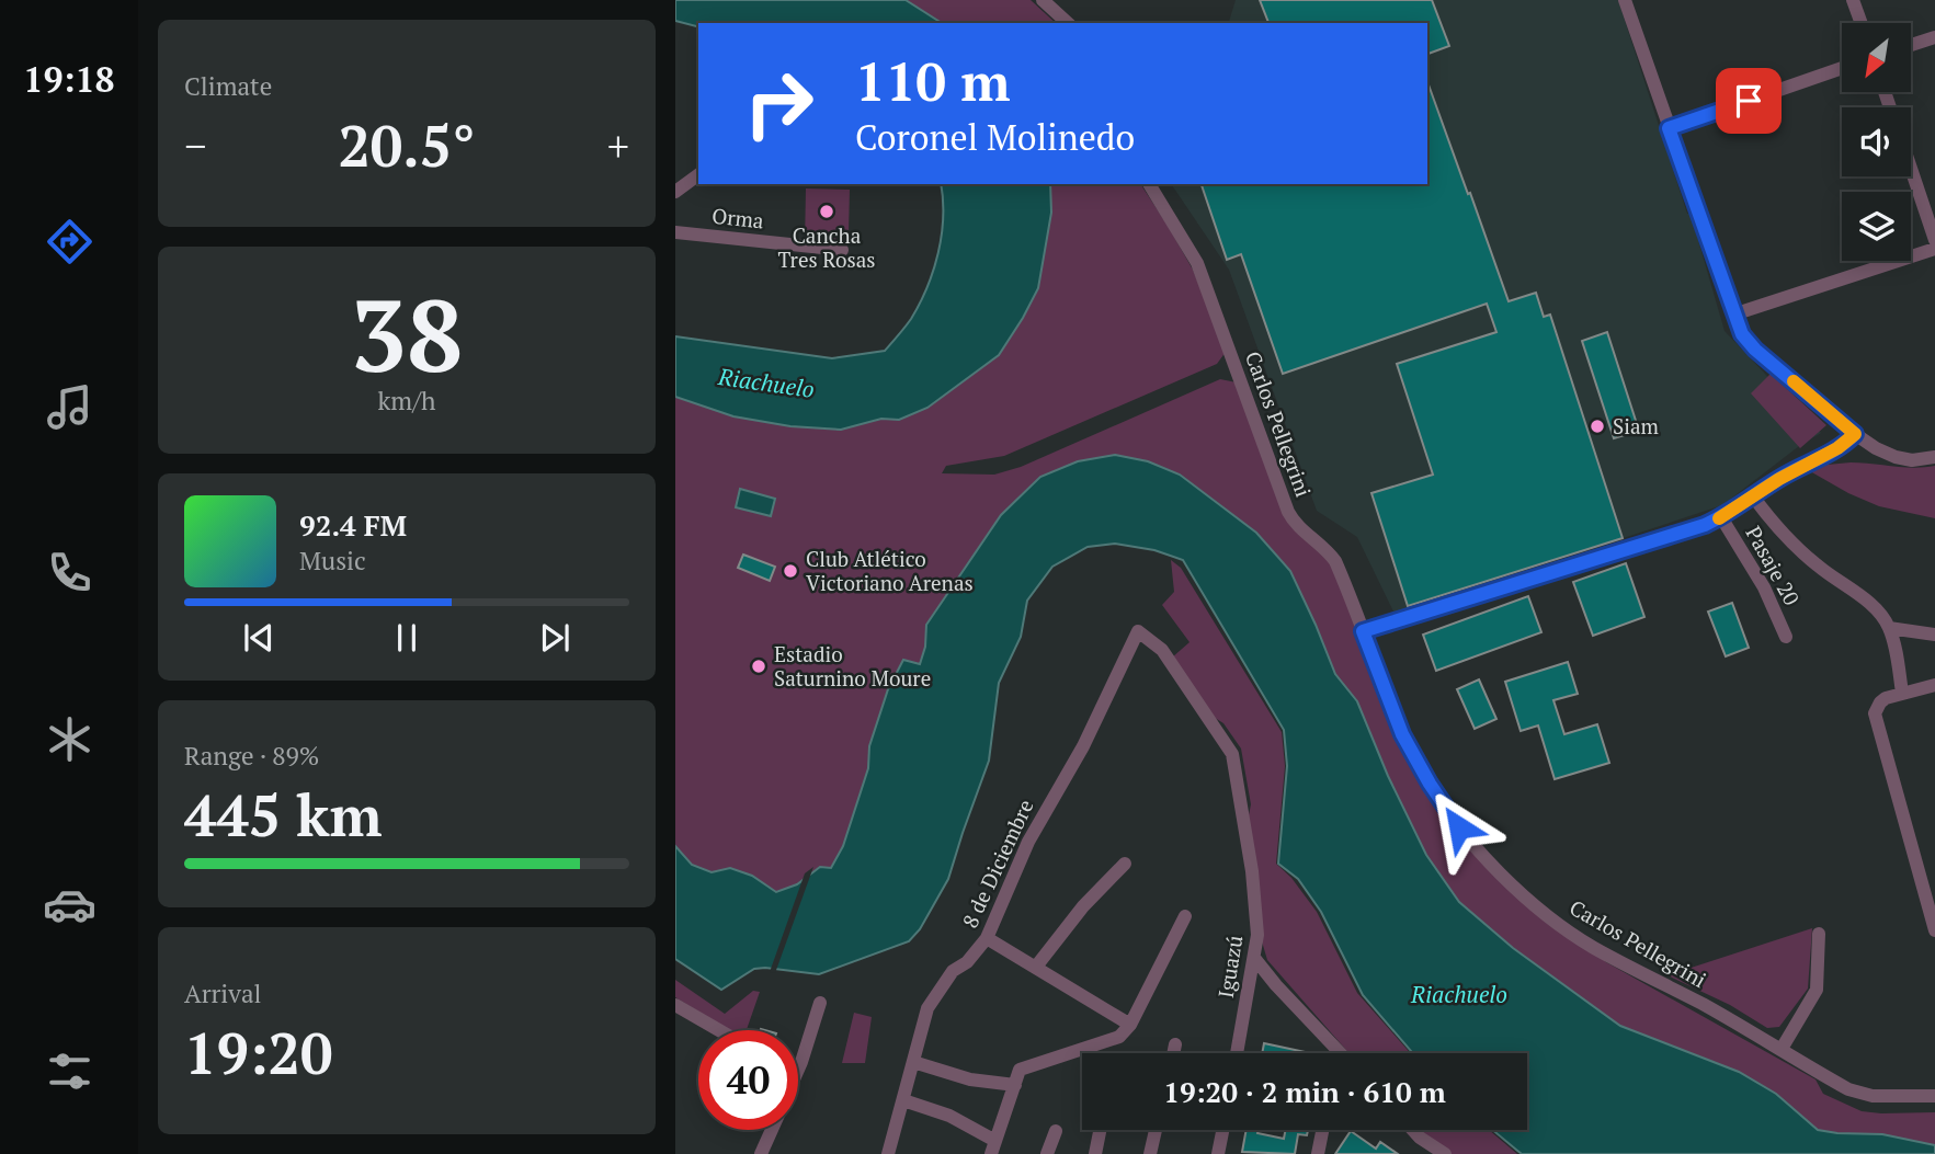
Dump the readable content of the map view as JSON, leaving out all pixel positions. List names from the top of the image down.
{
  "streets": {
    "street": [
      "Orma",
      "Carlos Pellegrini",
      "Pasaje 20",
      "8 de Diciembre",
      "Iguazú"
    ]
  },
  "crossings": [
    ["8 de Diciembre", "Iguazú"]
  ],
  "water": ["Riachuelo"],
  "places": [
    "Cancha Tres Rosas",
    "Siam",
    "Club Atlético Victoriano Arenas",
    "Estadio Saturnino Moure"
  ],
  "north": "bottom left",
  "page": {
    "tabs": "19:18",
    "tile": [
      "Climate",
      ["38", "km/h"],
      ["Range · 89%", "445 km"],
      ["Arrival", "19:20"]
    ],
    "turn": ["110 m", "Coronel Molinedo"],
    "heat": ["−", "20.5°", "+"],
    "song": ["92.4 FM", "Music"],
    "limit": "40",
    "trip": "19:20 · 2 min · 610 m"
  }
}
